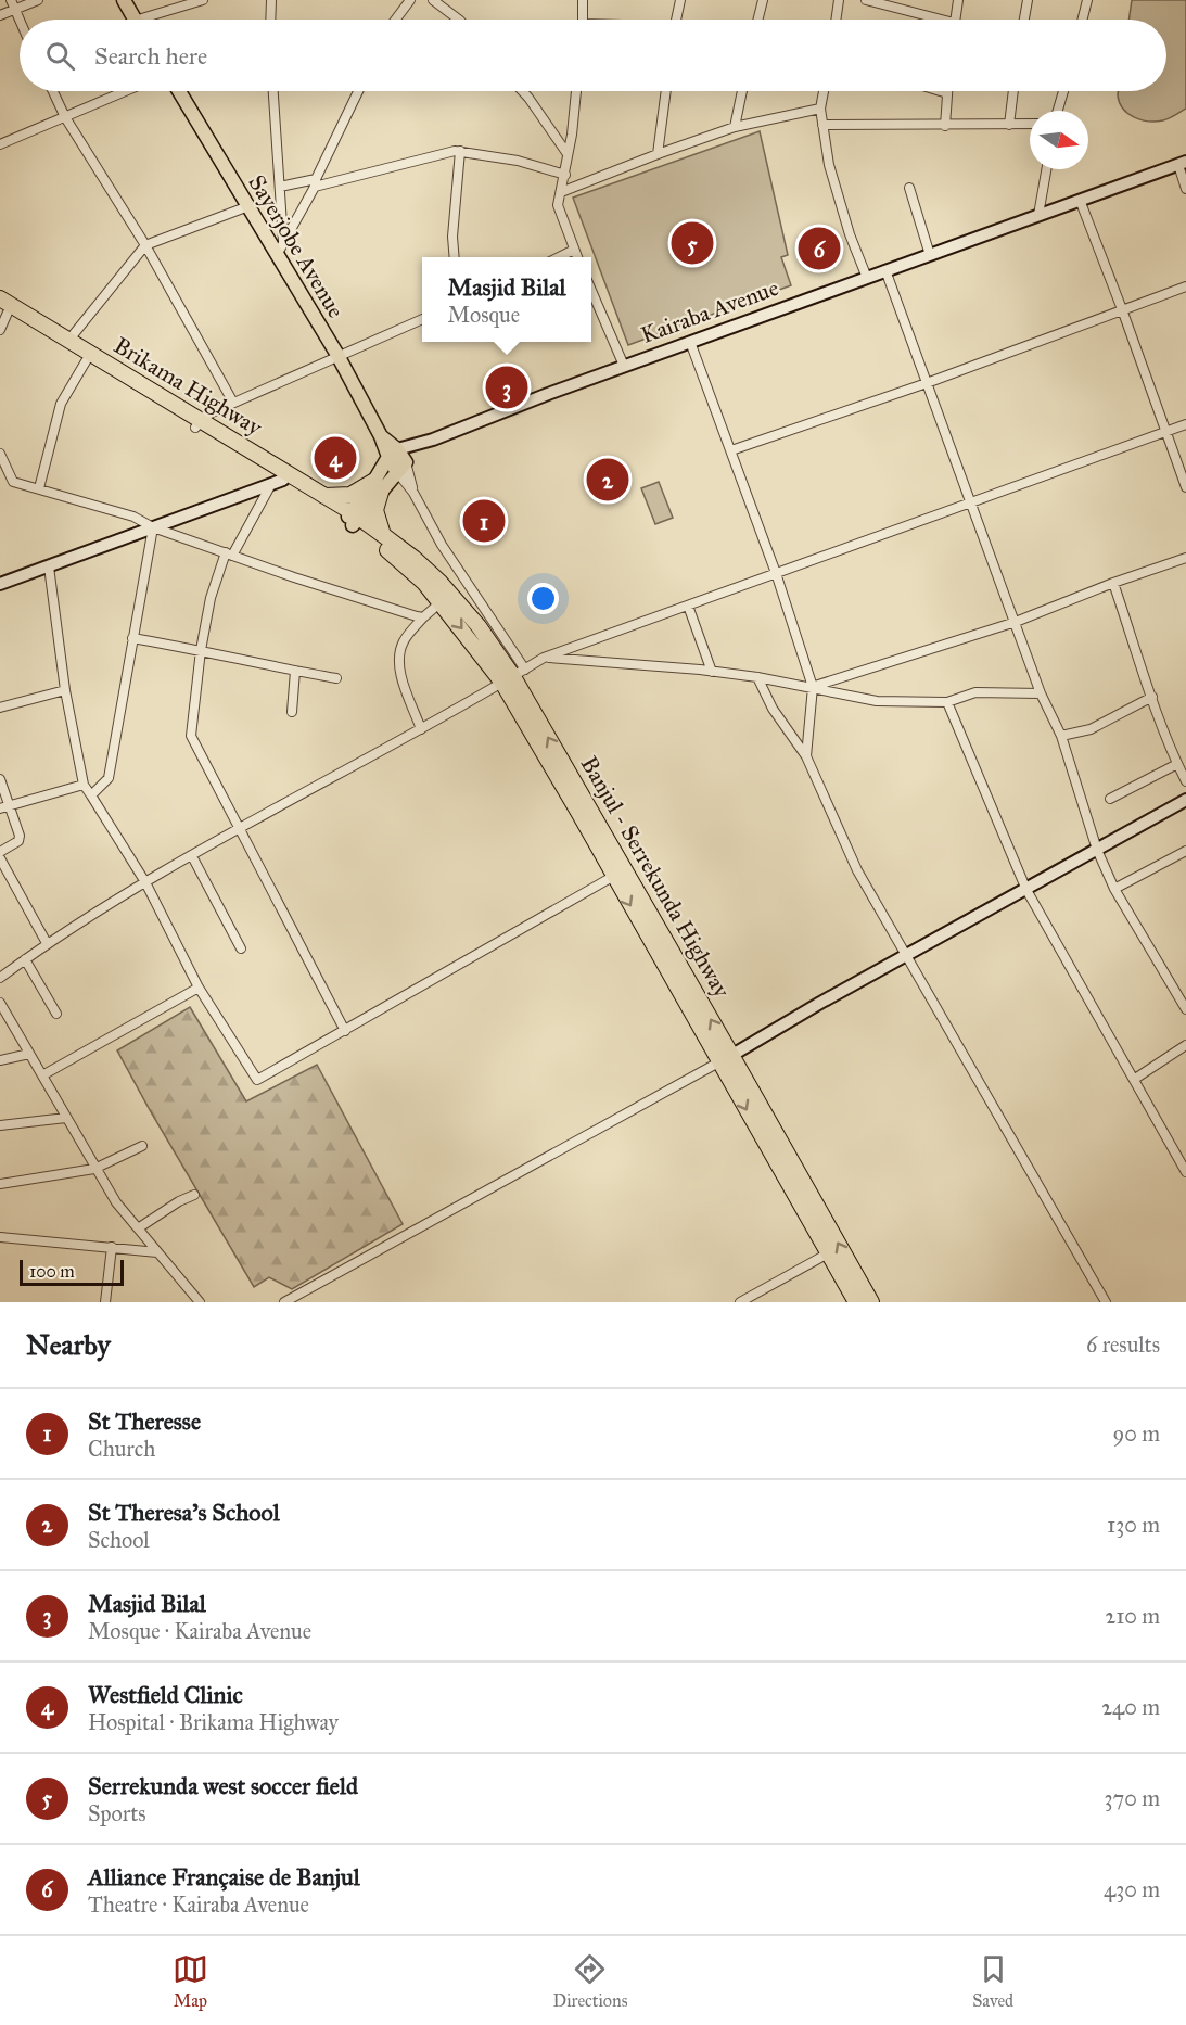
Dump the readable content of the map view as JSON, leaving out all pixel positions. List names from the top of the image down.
{
  "streets": {
    "highway": ["Brikama Highway", "Banjul - Serrekunda Highway"],
    "main road": ["Sayerjobe Avenue", "Kairaba Avenue"]
  },
  "crossings": [
    ["Sayerjobe Avenue", "Kairaba Avenue"],
    ["Kairaba Avenue", "Brikama Highway"],
    ["Kairaba Avenue", "Banjul - Serrekunda Highway"],
    ["Brikama Highway", "Banjul - Serrekunda Highway"]
  ],
  "scale_bar": "100 m",
  "north": "right",
  "page": {
    "search": "Search here",
    "pins": [
      "5",
      "6",
      "3",
      "4",
      "2",
      "1"
    ],
    "popup": ["Masjid Bilal", "Mosque"],
    "scale": "100 m",
    "heading": ["Nearby", "6 results"],
    "list": [
      {
        "mark": "1",
        "name": "St Theresse",
        "note": "Church",
        "value": "90 m"
      },
      {
        "mark": "2",
        "name": "St Theresa's School",
        "note": "School",
        "value": "130 m"
      },
      {
        "mark": "3",
        "name": "Masjid Bilal",
        "note": "Mosque · Kairaba Avenue",
        "value": "210 m"
      },
      {
        "mark": "4",
        "name": "Westfield Clinic",
        "note": "Hospital · Brikama Highway",
        "value": "240 m"
      },
      {
        "mark": "5",
        "name": "Serrekunda west soccer field",
        "note": "Sports",
        "value": "370 m"
      },
      {
        "mark": "6",
        "name": "Alliance Française de Banjul",
        "note": "Theatre · Kairaba Avenue",
        "value": "430 m"
      }
    ],
    "nav": ["Map", "Directions", "Saved"]
  }
}
